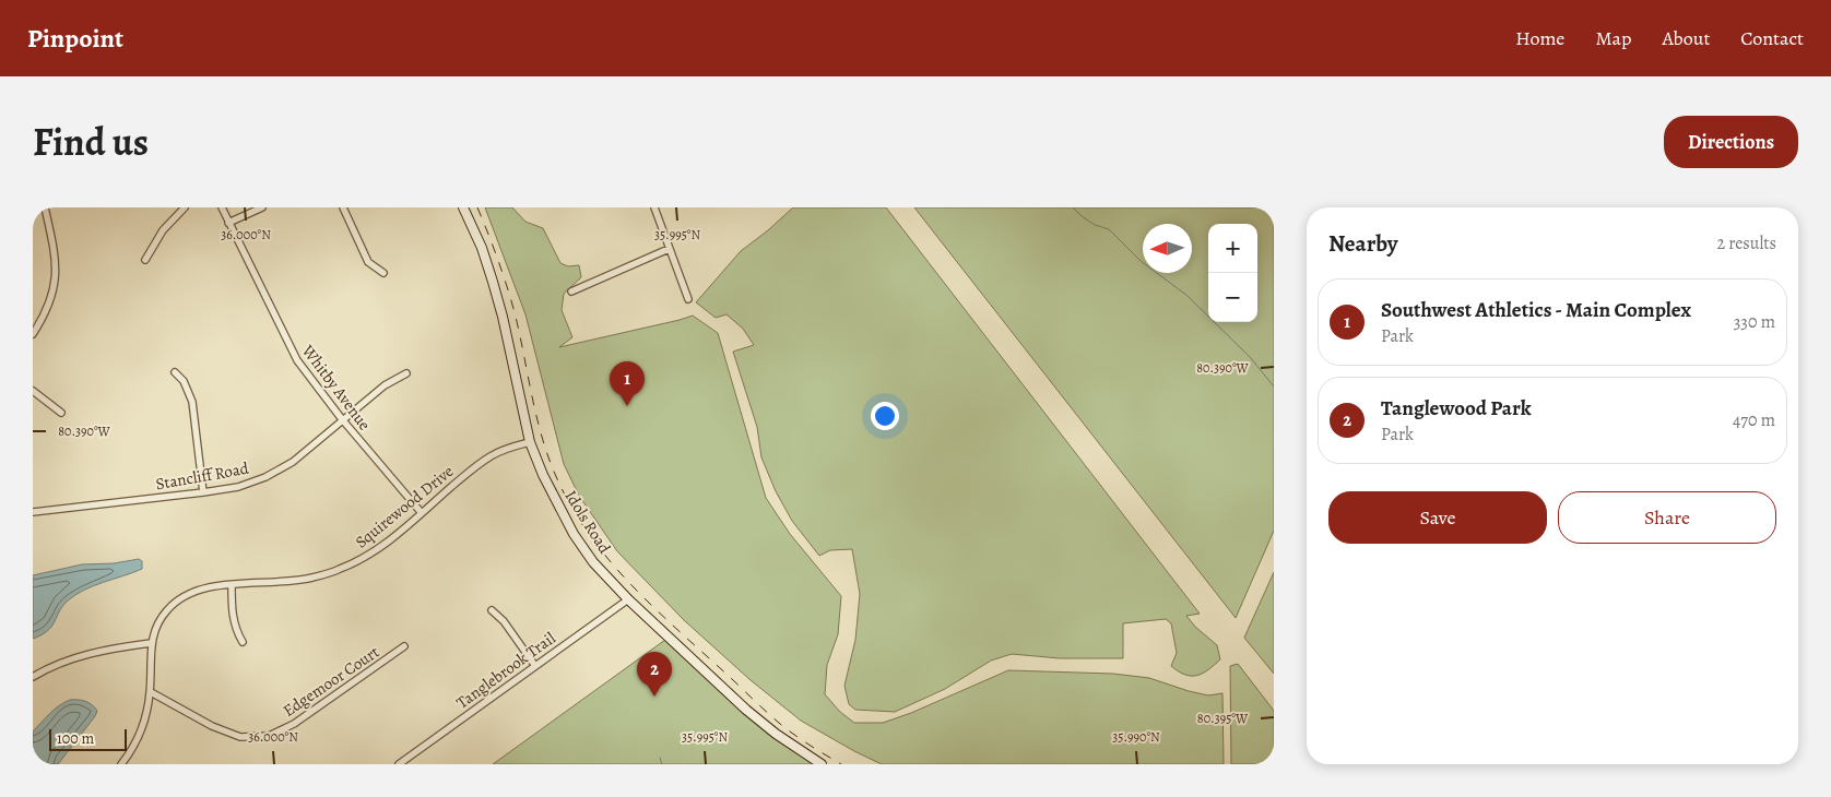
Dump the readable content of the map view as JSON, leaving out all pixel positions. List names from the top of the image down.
{
  "streets": {
    "street": [
      "Whitby Avenue",
      "Stancliff Road",
      "Squirewood Drive",
      "Idols Road",
      "Tanglebrook Trail",
      "Edgemoor Court"
    ]
  },
  "crossings": [
    ["Whitby Avenue", "Stancliff Road"],
    ["Whitby Avenue", "Squirewood Drive"],
    ["Squirewood Drive", "Idols Road"],
    ["Squirewood Drive", "Edgemoor Court"],
    ["Idols Road", "Tanglebrook Trail"]
  ],
  "scale_bar": "100 m",
  "north": "left",
  "page": {
    "header": "Pinpoint",
    "nav": [
      "Home",
      "Map",
      "About",
      "Contact"
    ],
    "title": "Find us",
    "buttons": [
      "Directions",
      ["Save", "Share"]
    ],
    "heading": ["Nearby", "2 results"],
    "map_buttons": ["+", "−"],
    "list": [
      {
        "mark": "1",
        "name": "Southwest Athletics - Main Complex",
        "note": "Park",
        "value": "330 m"
      },
      {
        "mark": "2",
        "name": "Tanglewood Park",
        "note": "Park",
        "value": "470 m"
      }
    ],
    "pins": ["1", "2"],
    "scale": "100 m"
  },
  "coordinates": [
    "36.000°N",
    "35.995°N",
    "80.390°W",
    "80.395°W",
    "35.990°N"
  ]
}
